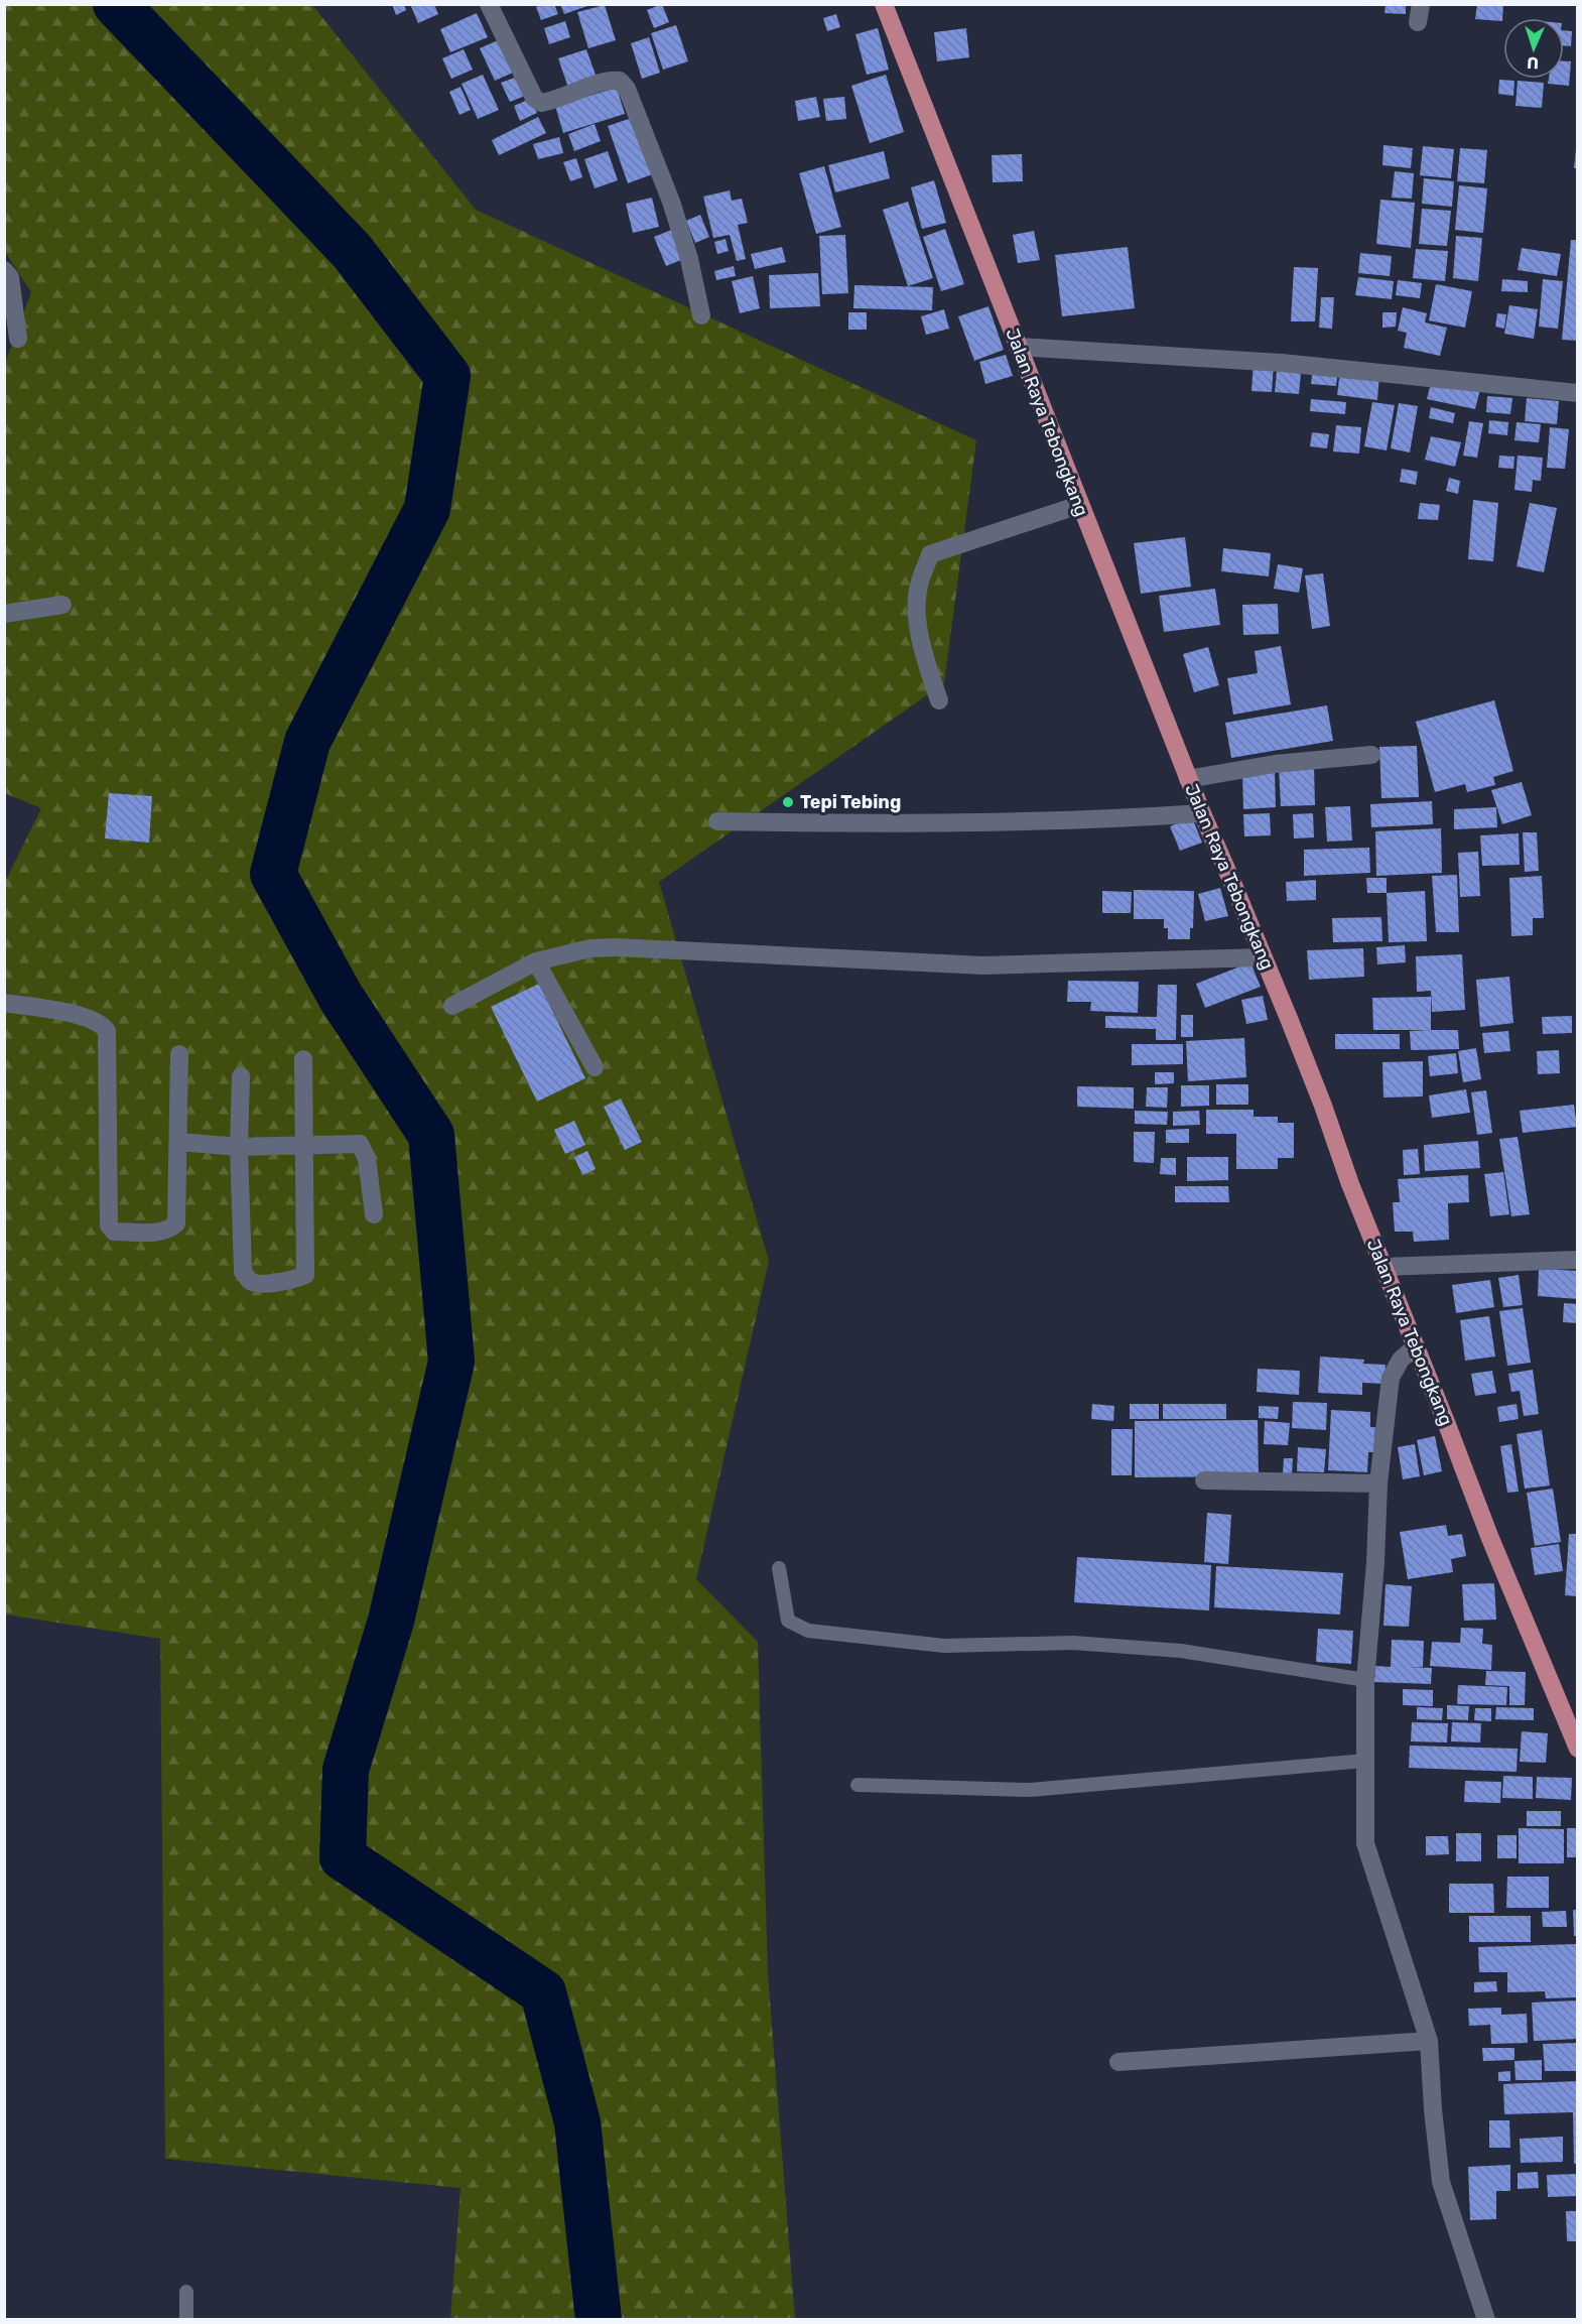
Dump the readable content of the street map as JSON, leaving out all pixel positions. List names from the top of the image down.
{
  "streets": {
    "main road": ["Jalan Raya Tebongkang"]
  },
  "places": ["Tepi Tebing"],
  "north": "bottom"
}
